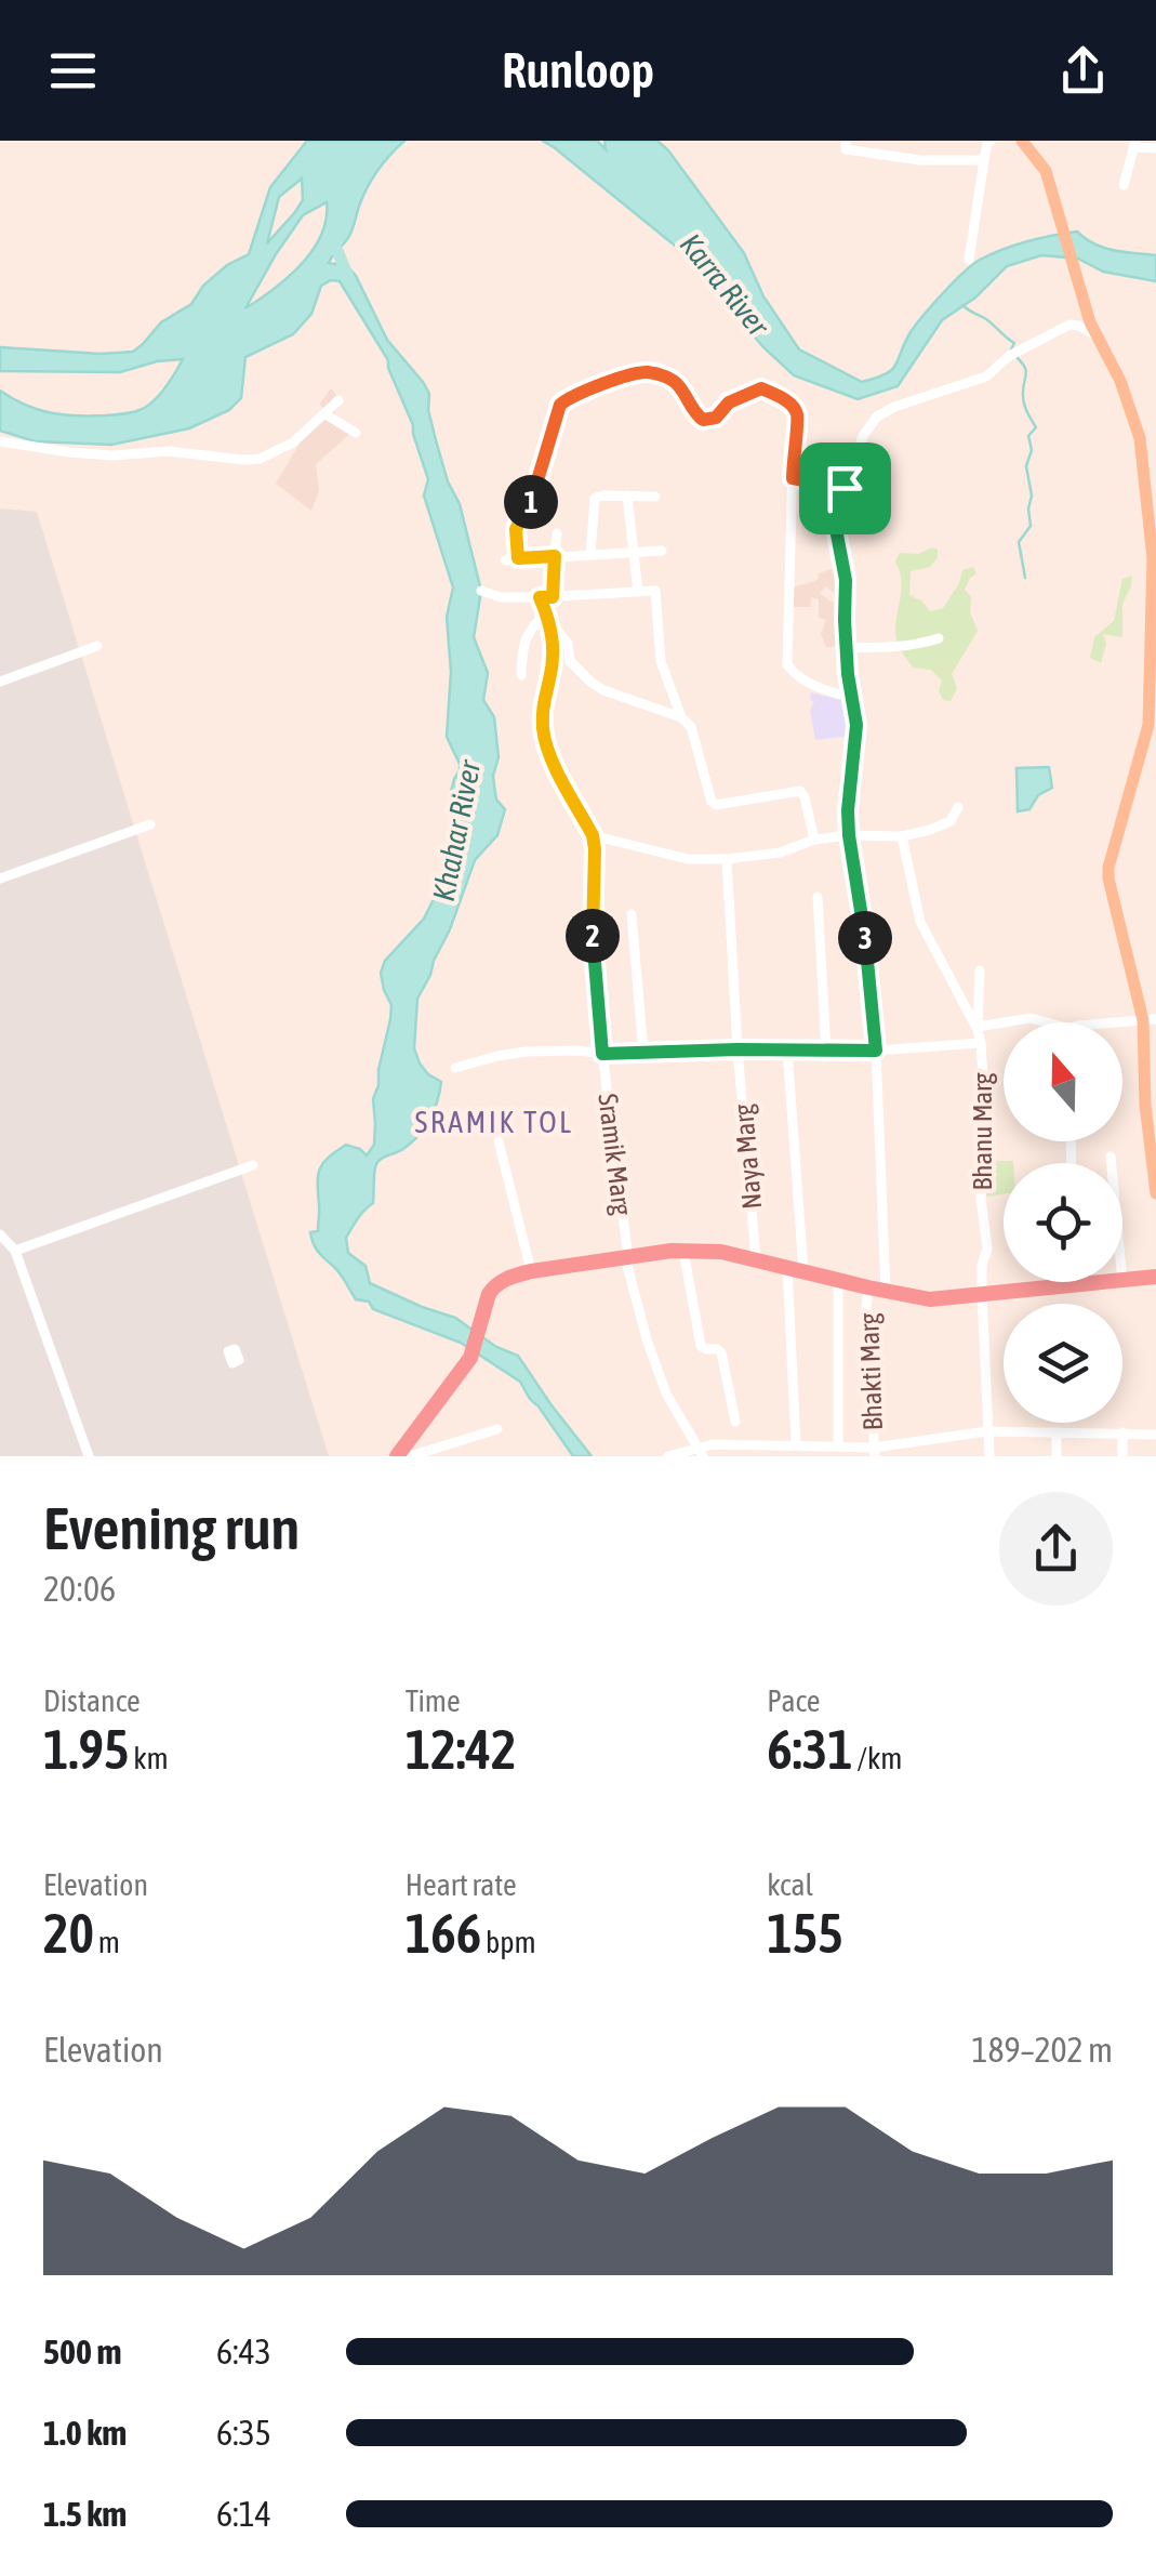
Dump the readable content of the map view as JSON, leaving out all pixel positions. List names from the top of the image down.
{
  "streets": {
    "street": [
      "Bhanu Marg",
      "Sramik Marg",
      "Naya Marg",
      "Bhakti Marg"
    ]
  },
  "crossings": [
    ["Bhanu Marg", "Sramik Marg"],
    ["Bhanu Marg", "Naya Marg"],
    ["Bhanu Marg", "Bhakti Marg"]
  ],
  "districts": ["SRAMIK TOL"],
  "water": ["Karra River", "Khahar River"],
  "north": "top",
  "page": {
    "header": "Runloop",
    "pins": ["1", "2", "3"],
    "heading": ["Evening run", "20:06"],
    "stats": [
      ["Distance", "1.95 km"],
      ["Time", "12:42"],
      ["Pace", "6:31 /km"],
      ["Elevation", "20 m"],
      ["Heart rate", "166 bpm"],
      ["kcal", "155"]
    ],
    "chart": ["Elevation", "189–202 m"],
    "list": [
      {
        "name": "500 m",
        "note": "6:43"
      },
      {
        "name": "1.0 km",
        "note": "6:35"
      },
      {
        "name": "1.5 km",
        "note": "6:14"
      }
    ]
  }
}
